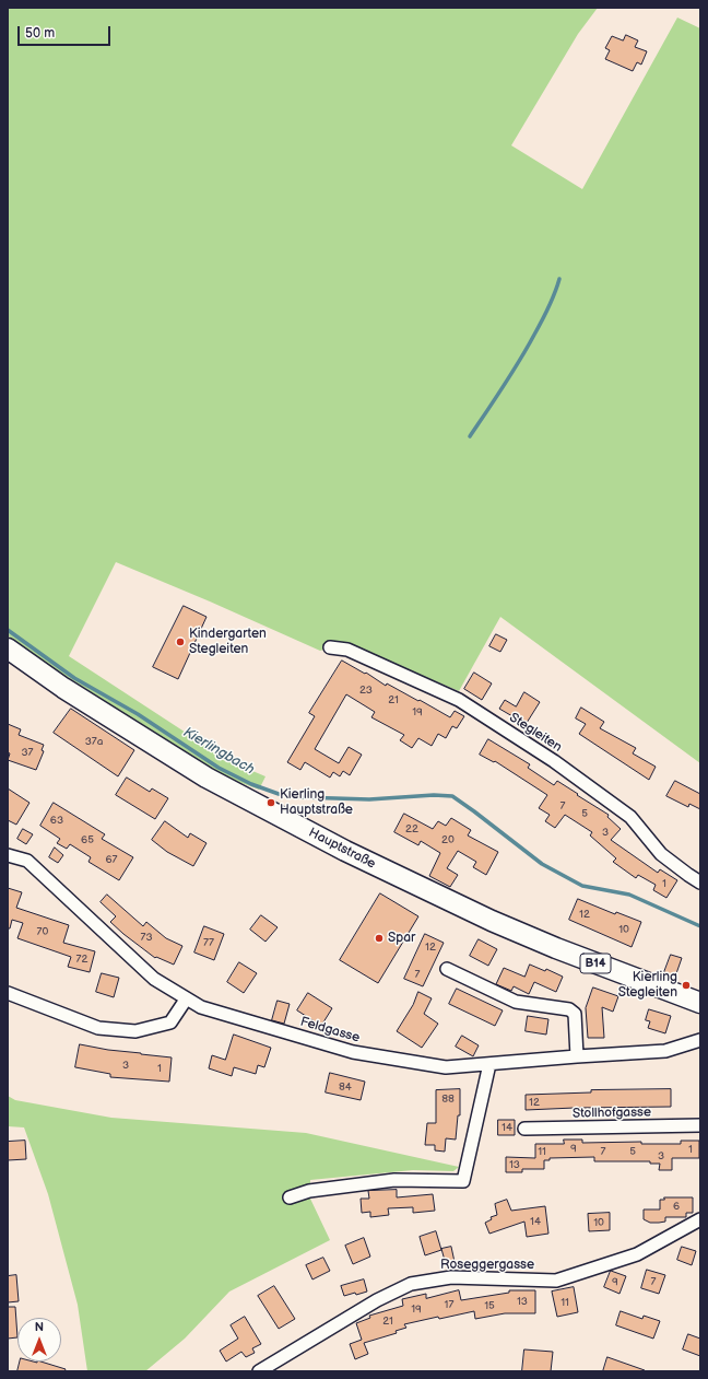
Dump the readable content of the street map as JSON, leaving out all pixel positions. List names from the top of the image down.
{
  "streets": {
    "main road": ["Hauptstraße", "B14"],
    "street": [
      "Stegleiten",
      "Feldgasse",
      "Stollhofgasse",
      "Roseggergasse"
    ]
  },
  "water": ["Kierlingbach"],
  "places": [
    "Kindergarten Stegleiten",
    "Kierling Hauptstraße",
    "Spar",
    "Kierling Stegleiten"
  ],
  "house_numbers": [
    "23",
    "21",
    "19",
    "37a",
    "37",
    "7",
    "5",
    "63",
    "22",
    "3",
    "65",
    "20",
    "67",
    "1",
    "12",
    "10",
    "70",
    "73",
    "77",
    "12",
    "72",
    "7",
    "3",
    "1",
    "84",
    "88",
    "12",
    "14",
    "9",
    "1",
    "11",
    "7",
    "5",
    "3",
    "13",
    "6",
    "14",
    "10",
    "9",
    "7",
    "13",
    "11",
    "17",
    "15",
    "19",
    "21"
  ],
  "scale_bar": "50 m",
  "north": "top"
}
